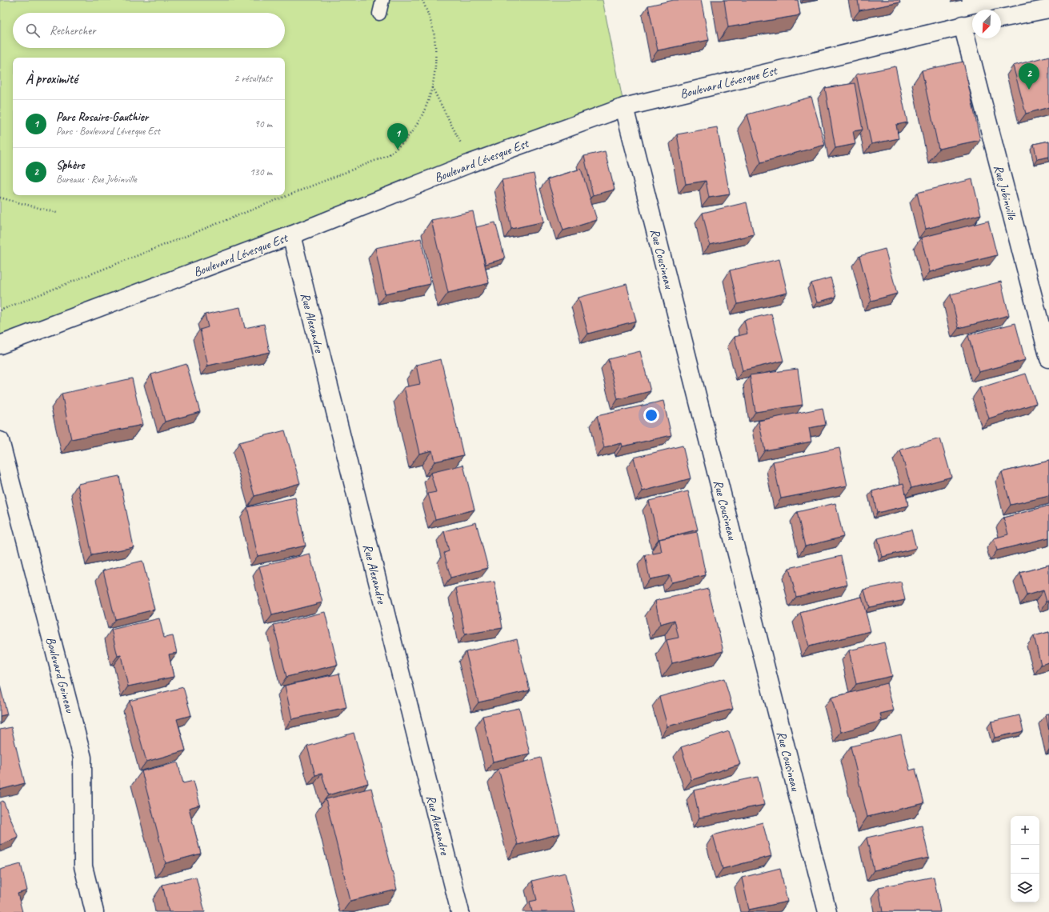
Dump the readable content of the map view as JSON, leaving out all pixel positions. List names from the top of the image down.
{
  "streets": {
    "street": [
      "Boulevard Lévesque Est",
      "Rue Jubinville",
      "Rue Cousineau",
      "Rue Alexandre",
      "Boulevard Goineau"
    ]
  },
  "crossings": [
    ["Boulevard Lévesque Est", "Rue Jubinville"],
    ["Boulevard Lévesque Est", "Rue Cousineau"],
    ["Boulevard Lévesque Est", "Rue Alexandre"]
  ],
  "north": "bottom left",
  "page": {
    "search": "Rechercher",
    "heading": ["À proximité", "2 résultats"],
    "pins": ["2", "1"],
    "list": [
      {
        "mark": "1",
        "name": "Parc Rosaire-Gauthier",
        "note": "Parc · Boulevard Lévesque Est",
        "value": "90 m"
      },
      {
        "mark": "2",
        "name": "Sphère",
        "note": "Bureaux · Rue Jubinville",
        "value": "130 m"
      }
    ],
    "map_buttons": ["+", "−"]
  }
}
